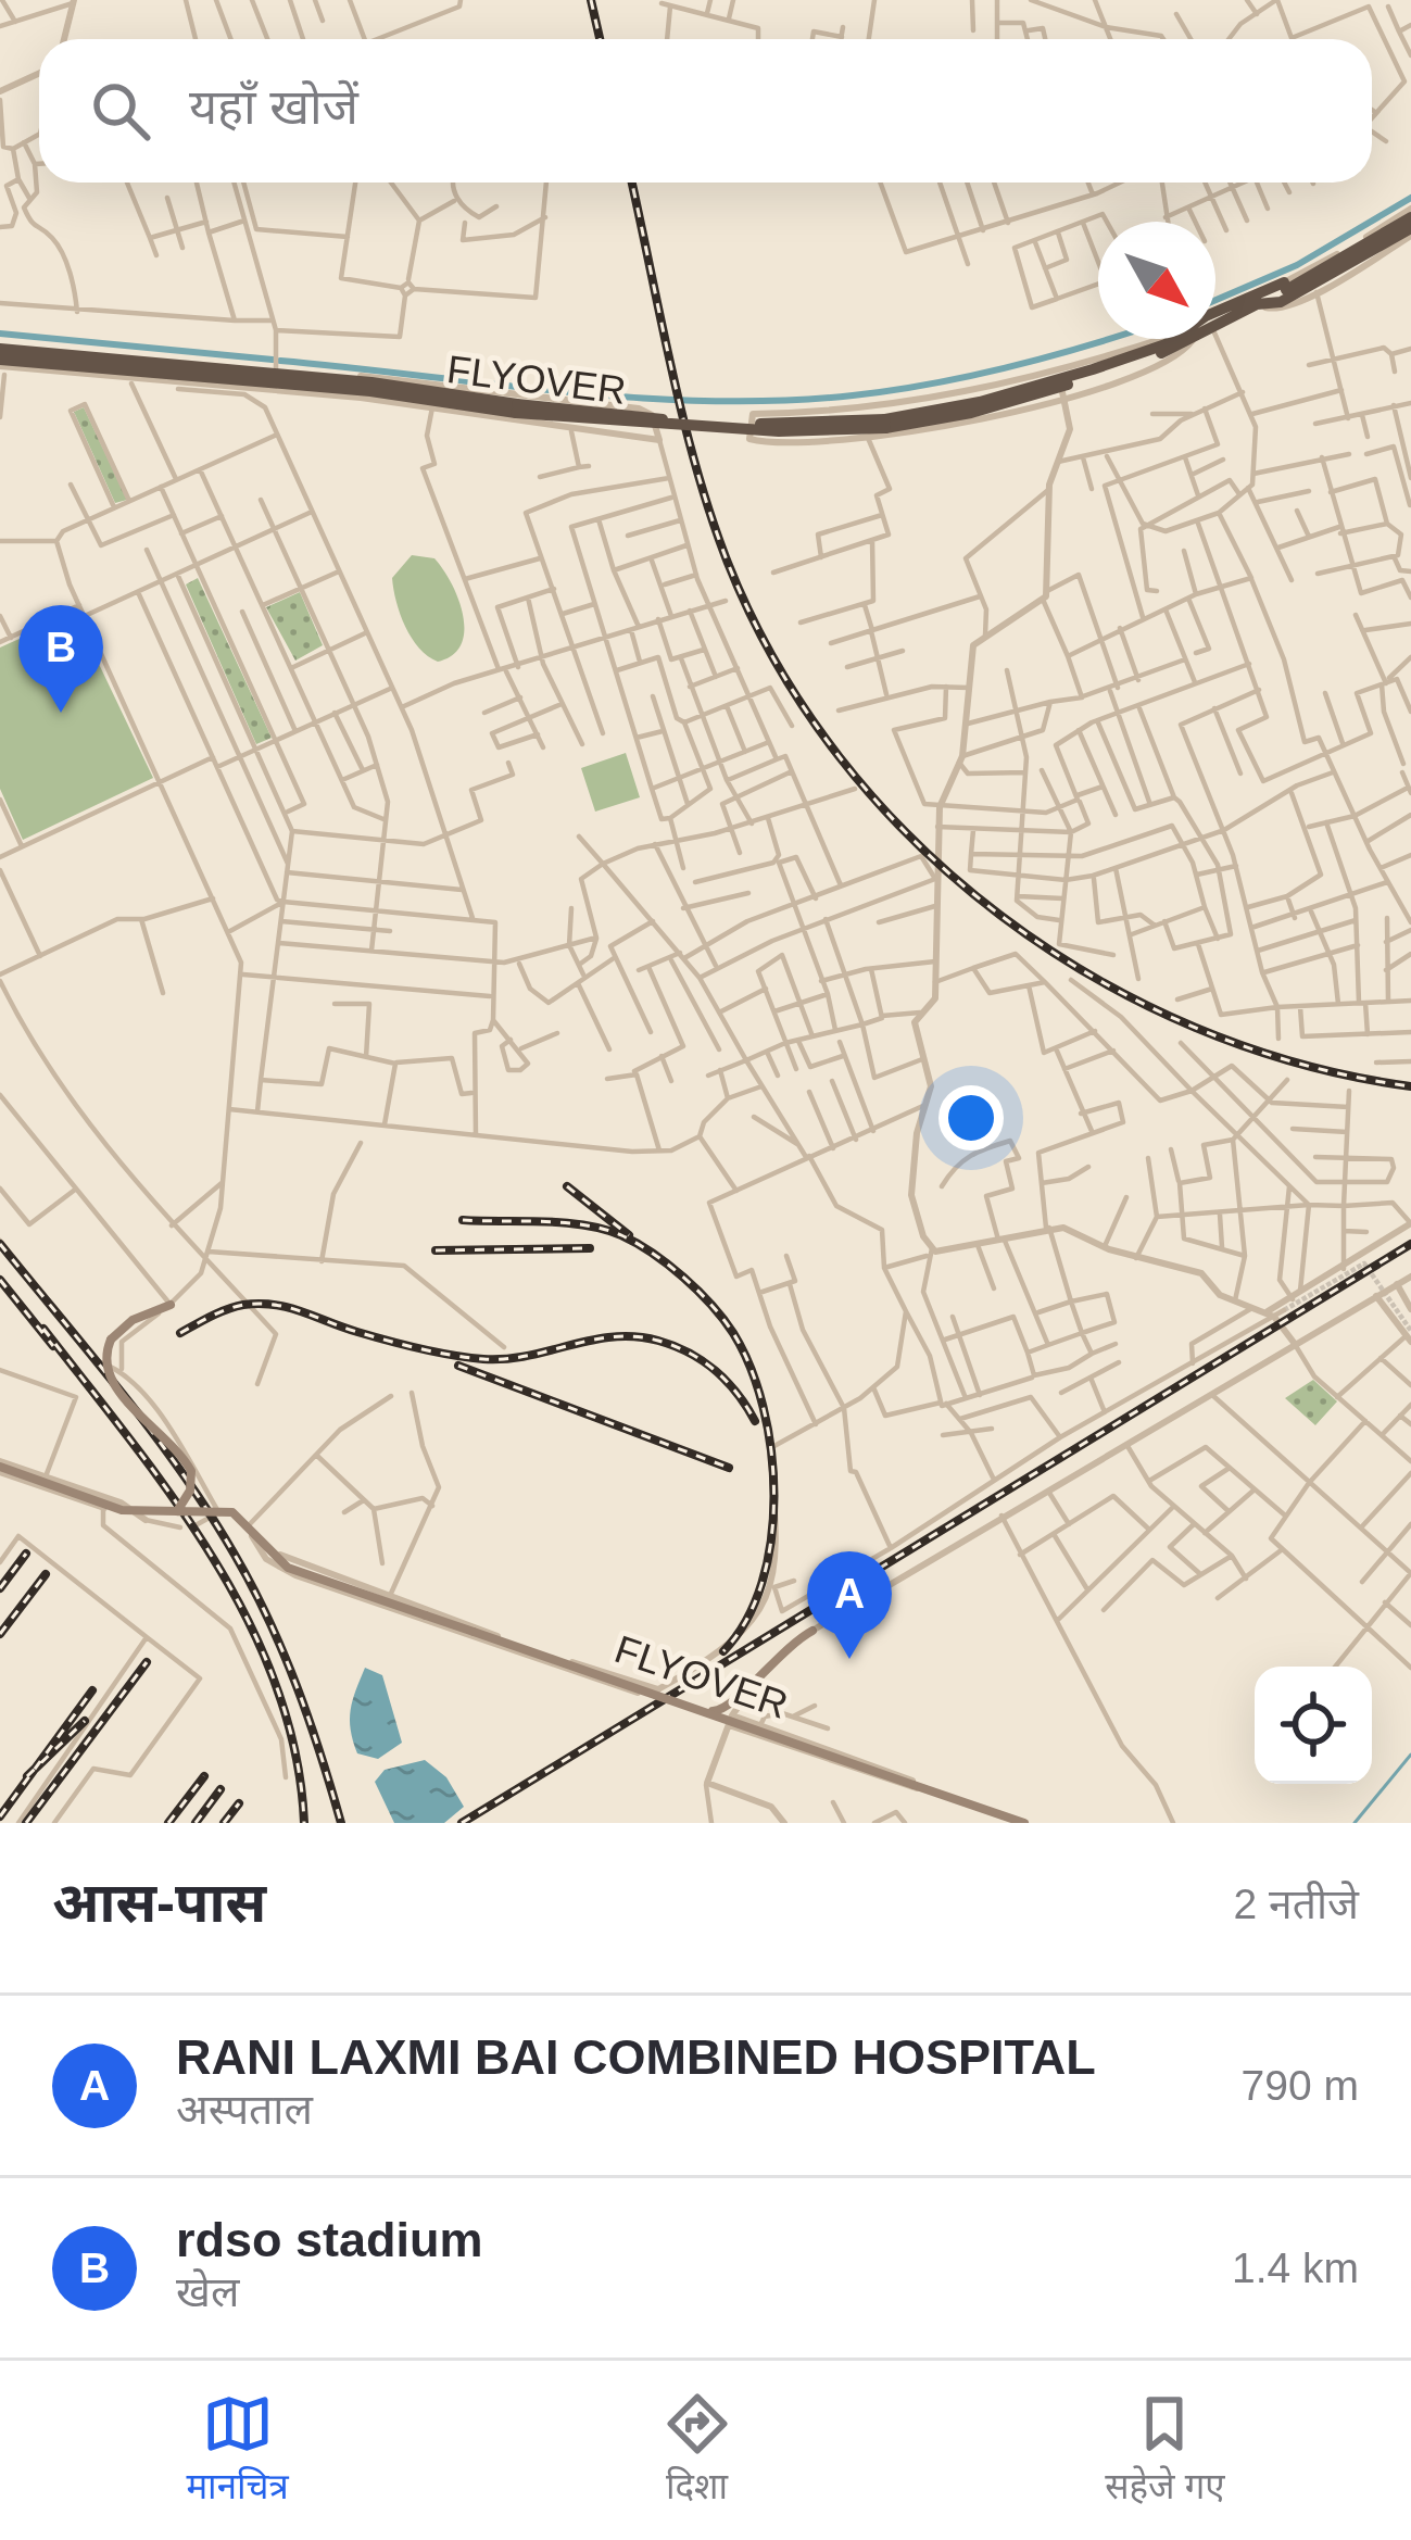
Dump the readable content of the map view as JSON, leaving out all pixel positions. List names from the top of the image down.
{
  "streets": {
    "highway": ["FLYOVER"]
  },
  "north": "bottom right",
  "page": {
    "search": "यहाँ खोजें",
    "pins": ["B", "A"],
    "heading": ["आस-पास", "2 नतीजे"],
    "list": [
      {
        "mark": "A",
        "name": "RANI LAXMI BAI COMBINED HOSPITAL",
        "note": "अस्पताल",
        "value": "790 m"
      },
      {
        "mark": "B",
        "name": "rdso stadium",
        "note": "खेल",
        "value": "1.4 km"
      }
    ],
    "nav": ["मानचित्र", "दिशा", "सहेजे गए"]
  }
}
